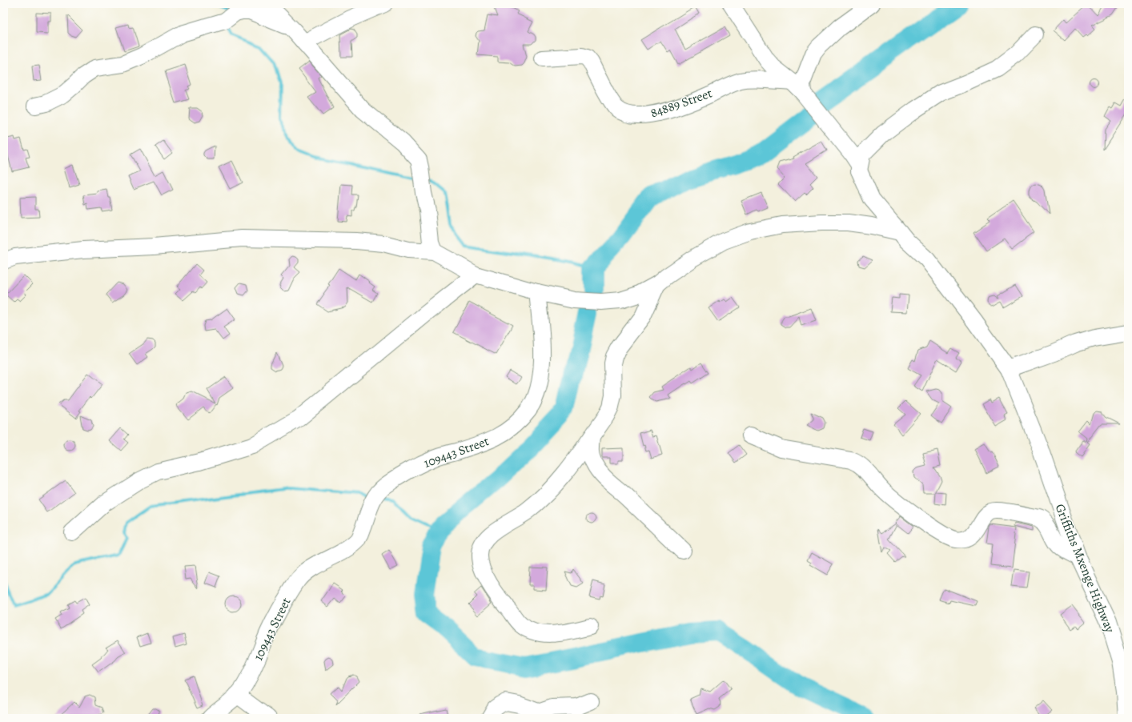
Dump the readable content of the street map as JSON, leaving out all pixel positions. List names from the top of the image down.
{
  "streets": {
    "street": ["84889 Street", "109443 Street", "Griffiths Mxenge Highway"]
  },
  "crossings": [
    ["84889 Street", "Griffiths Mxenge Highway"]
  ]
}
